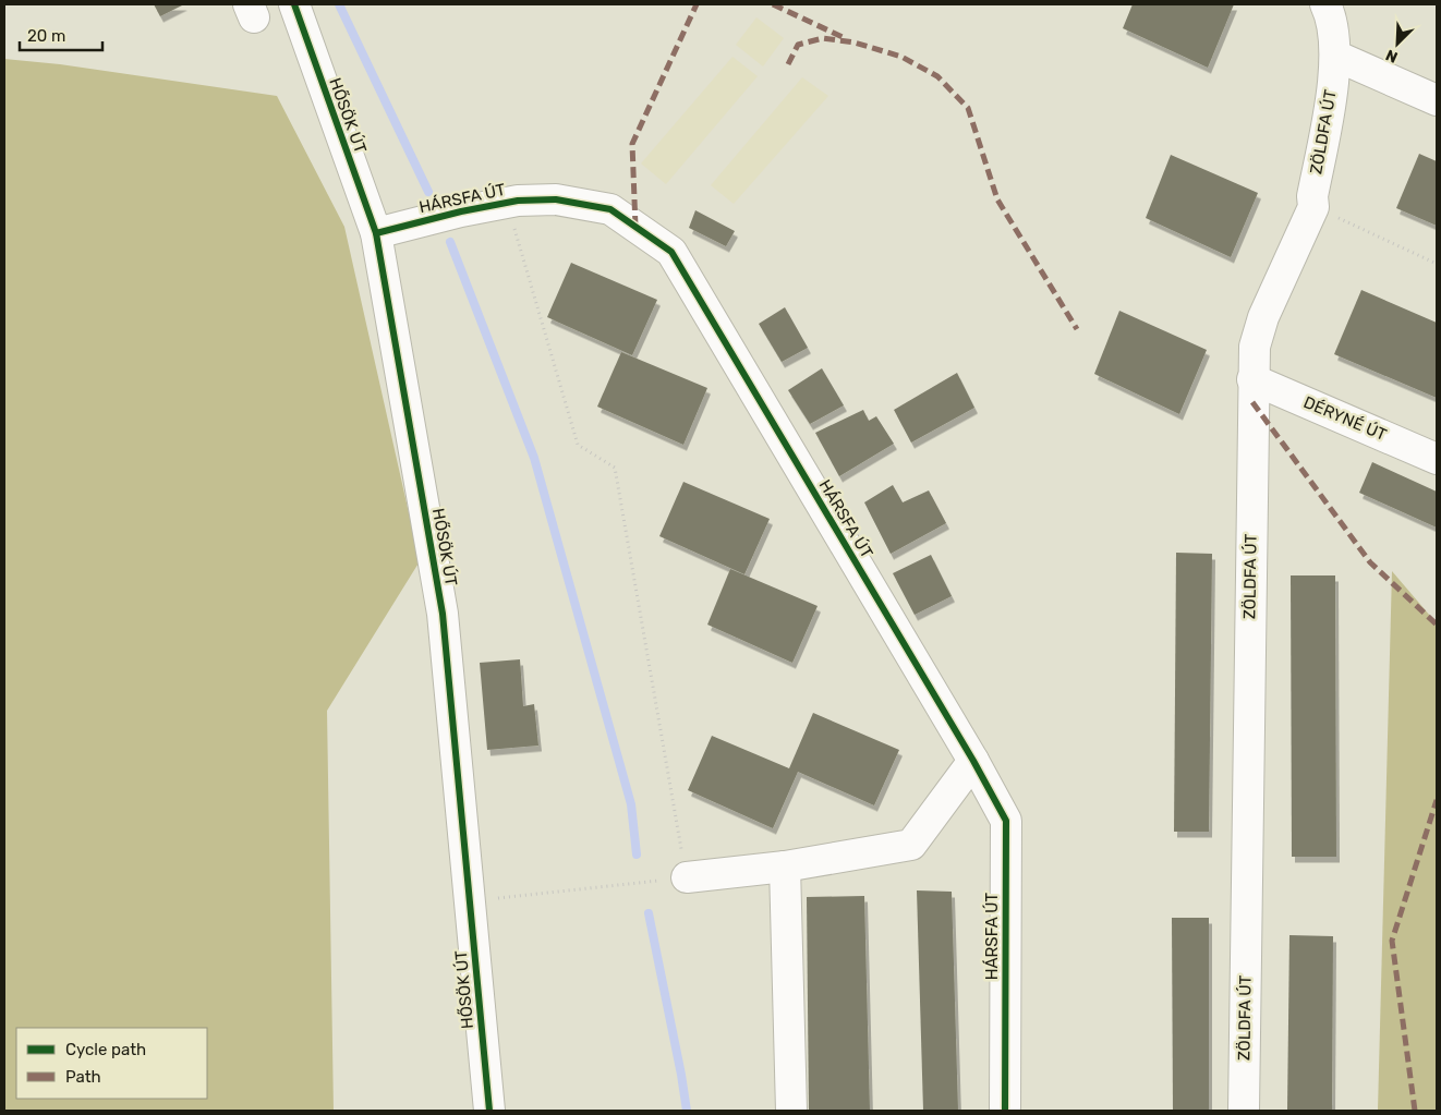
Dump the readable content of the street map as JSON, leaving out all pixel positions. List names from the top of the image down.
{
  "streets": {
    "street": [
      "HŐSÖK ÚT",
      "ZÖLDFA ÚT",
      "HÁRSFA ÚT",
      "DÉRYNÉ ÚT"
    ]
  },
  "crossings": [
    ["HŐSÖK ÚT", "HÁRSFA ÚT"],
    ["ZÖLDFA ÚT", "DÉRYNÉ ÚT"]
  ],
  "legend": ["Cycle path", "Path"],
  "scale_bar": "20 m",
  "north": "bottom left"
}
